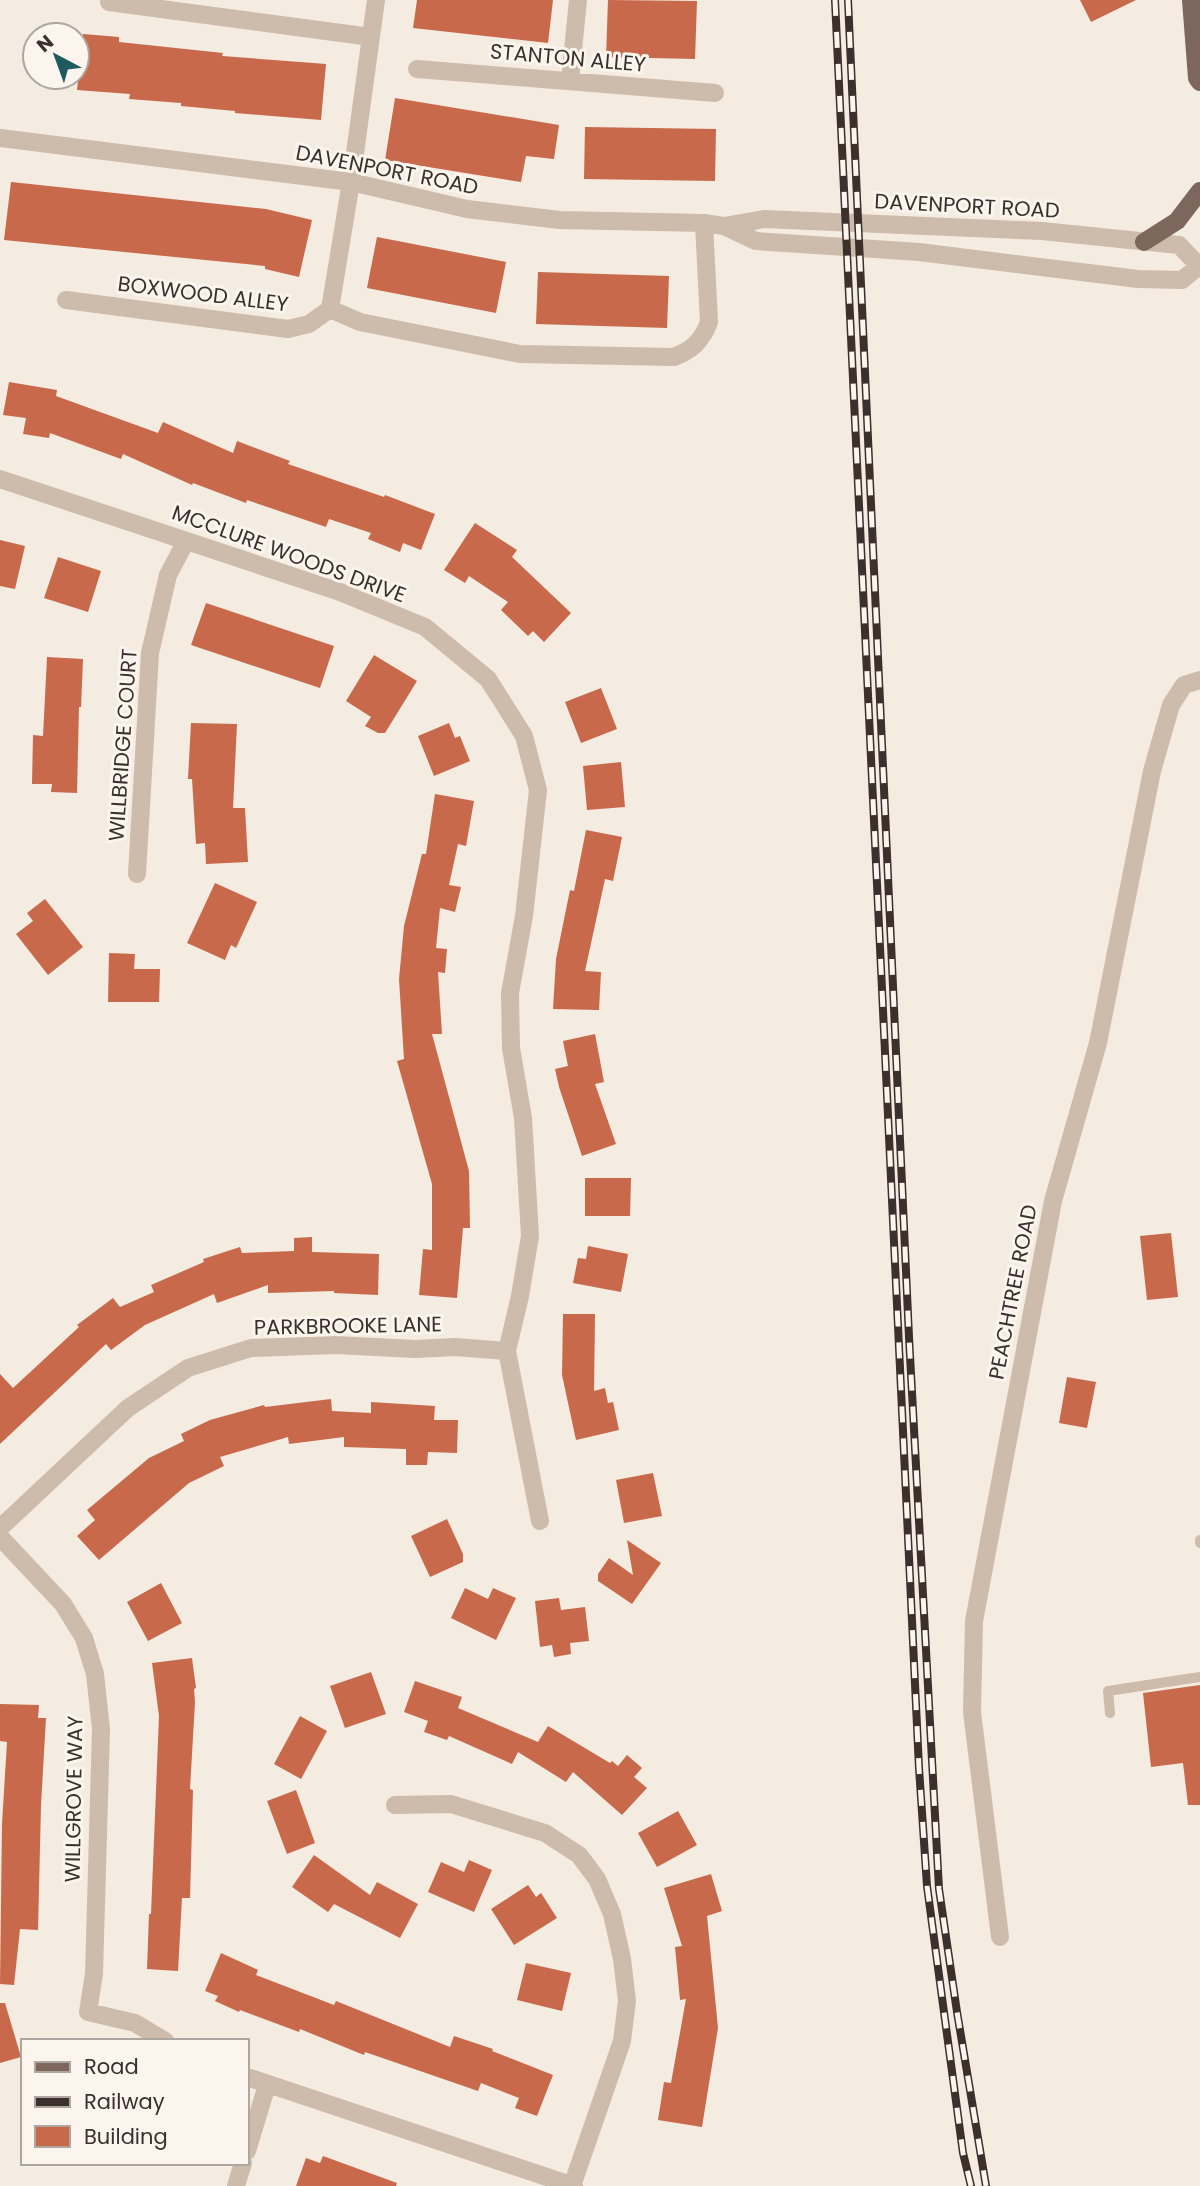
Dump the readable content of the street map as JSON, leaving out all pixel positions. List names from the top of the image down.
{
  "streets": {
    "street": [
      "STANTON ALLEY",
      "DAVENPORT ROAD",
      "BOXWOOD ALLEY",
      "MCCLURE WOODS DRIVE",
      "WILLBRIDGE COURT",
      "PEACHTREE ROAD",
      "PARKBROOKE LANE",
      "WILLGROVE WAY"
    ]
  },
  "crossings": [
    ["MCCLURE WOODS DRIVE", "WILLBRIDGE COURT"],
    ["MCCLURE WOODS DRIVE", "PARKBROOKE LANE"]
  ],
  "legend": ["Road", "Railway", "Building"],
  "north": "top left"
}
